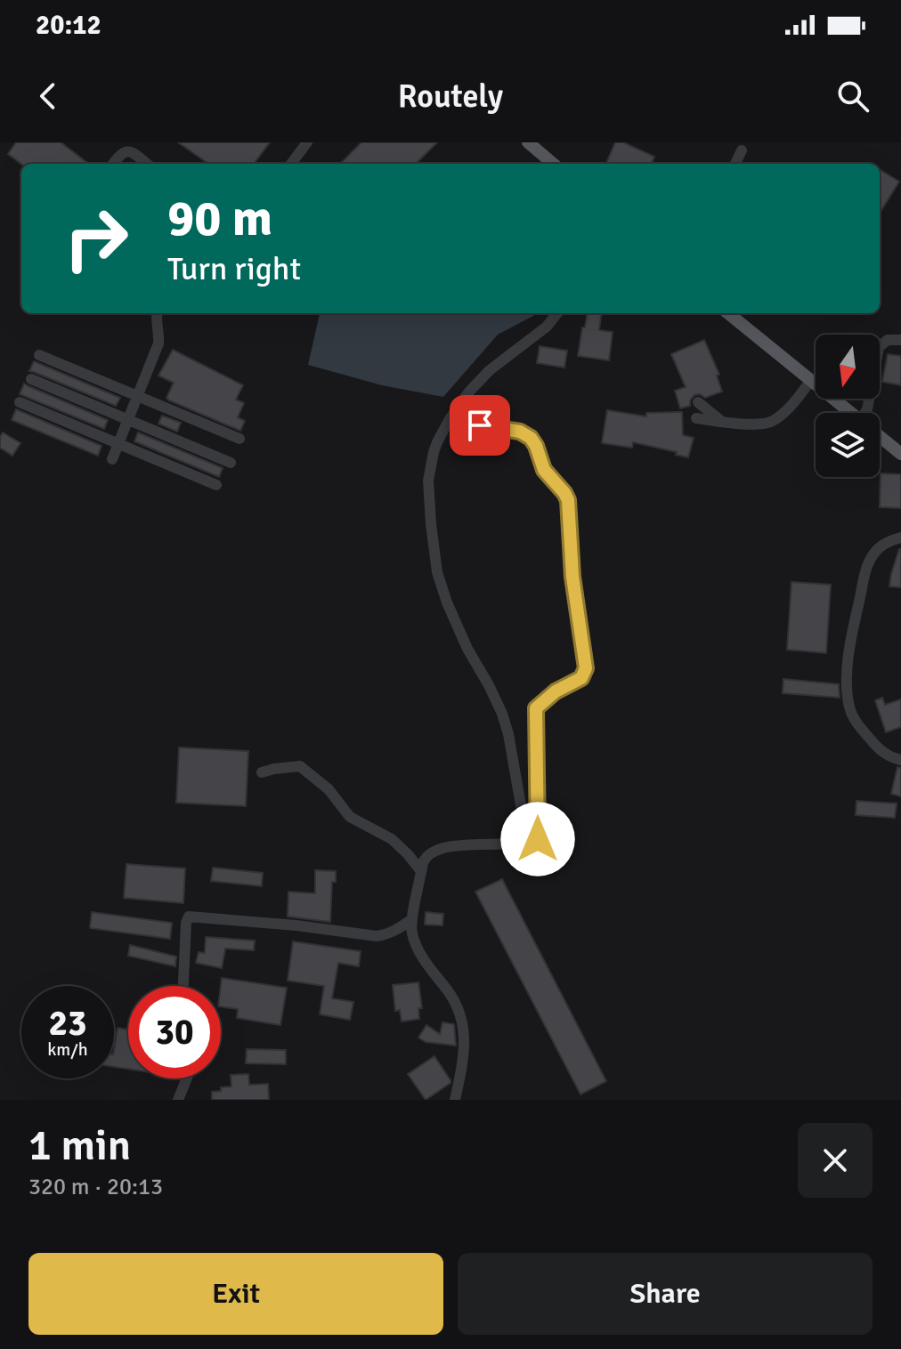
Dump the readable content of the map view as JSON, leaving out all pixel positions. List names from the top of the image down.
{
  "north": "bottom",
  "page": {
    "status": "20:12",
    "header": "Routely",
    "turn": ["90 m", "Turn right"],
    "speed": "23 km/h",
    "limit": "30",
    "heading": ["1 min", "320 m · 20:13"],
    "buttons": ["Exit", "Share"]
  }
}
